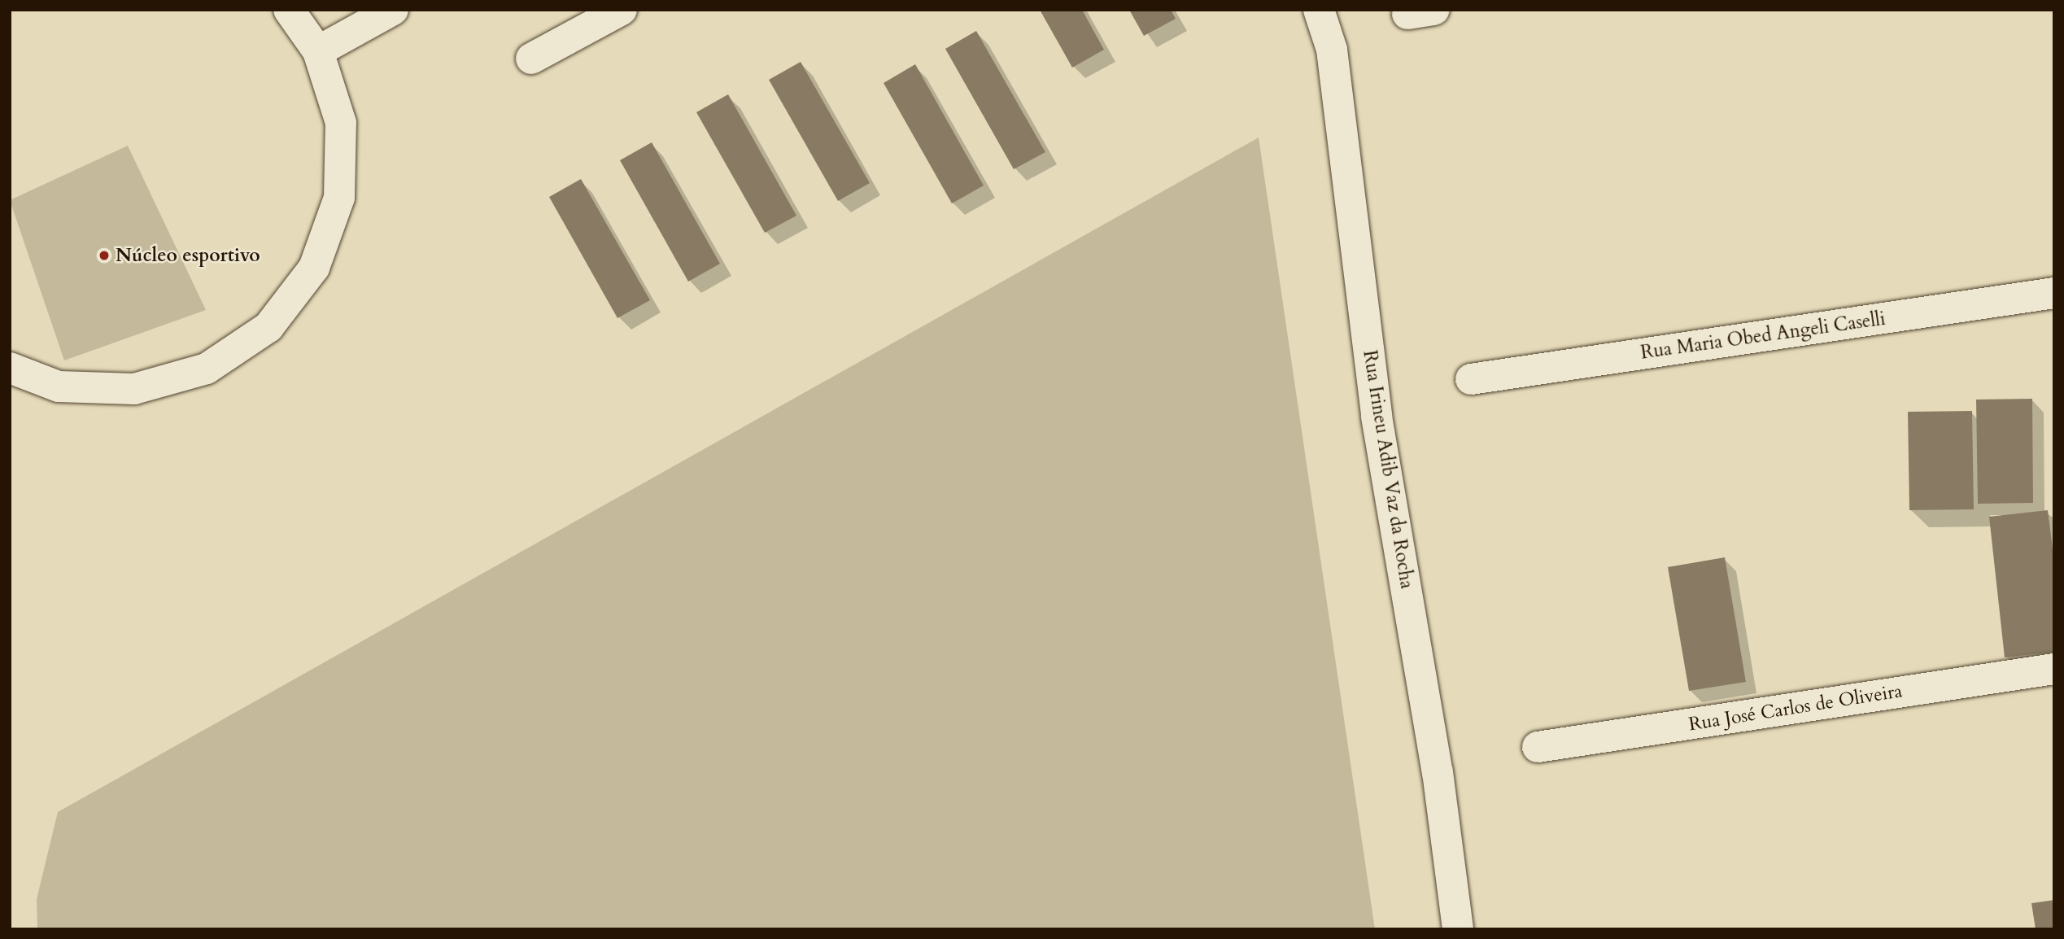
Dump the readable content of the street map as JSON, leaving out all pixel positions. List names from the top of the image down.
{
  "streets": {
    "street": ["Rua Maria Obed Angeli Caselli", "Rua Irineu Adib Vaz da Rocha", "Rua José Carlos de Oliveira"]
  },
  "places": ["Núcleo esportivo"]
}
